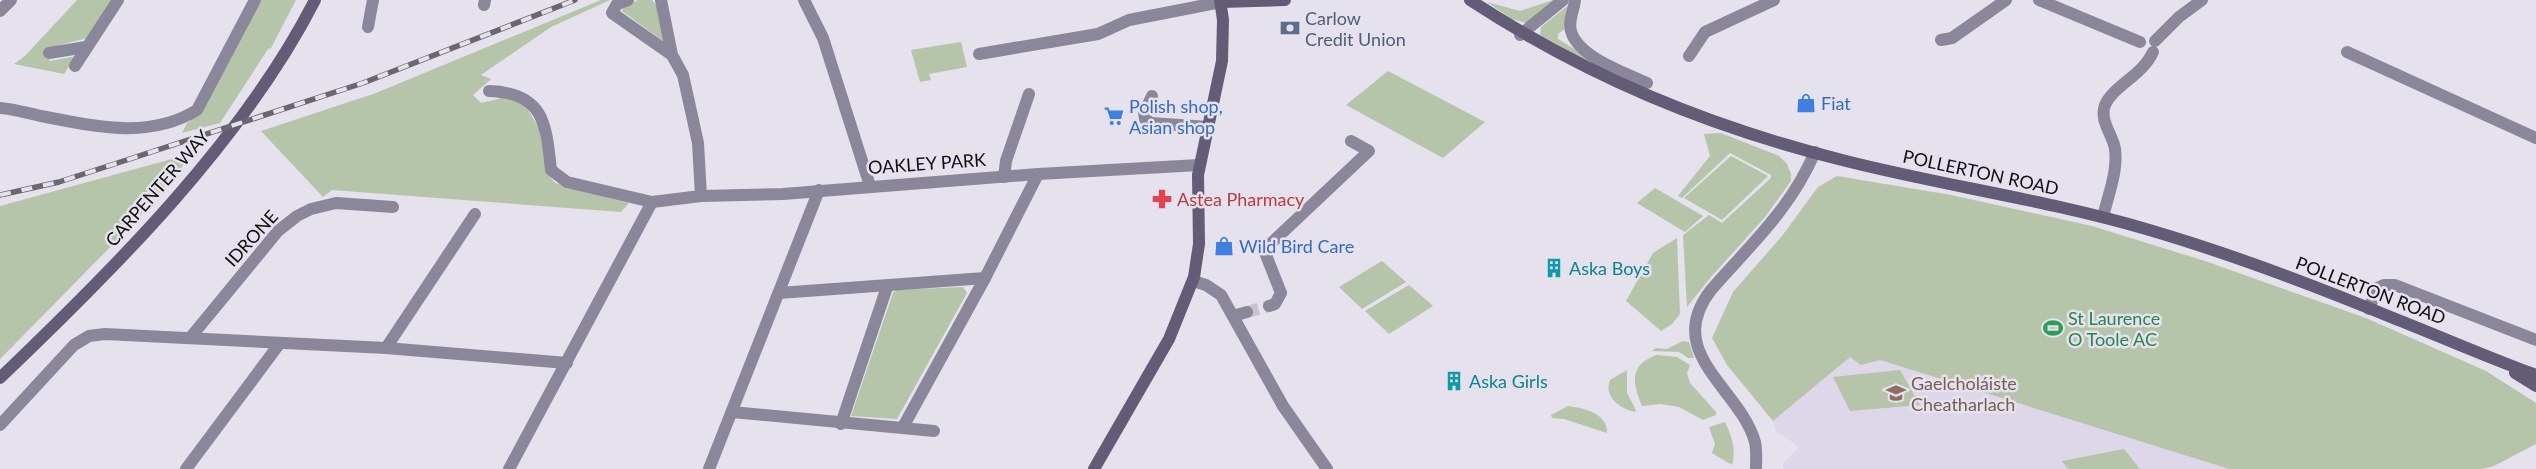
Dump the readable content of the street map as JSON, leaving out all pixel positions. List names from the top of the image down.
{
  "streets": {
    "main road": ["POLLERTON ROAD", "CARPENTER WAY"],
    "street": ["OAKLEY PARK", "IDRONE"]
  },
  "places": {
    "bank": ["Carlow Credit Union"],
    "shop": ["Fiat", "Wild Bird Care"],
    "supermarket": ["Polish shop, Asian shop"],
    "pharmacy": ["Astea Pharmacy"],
    "building": ["Aska Boys", "Aska Girls"],
    "sports": ["St Laurence O Toole AC"],
    "school or university": ["Gaelcholáiste Cheatharlach"]
  }
}
